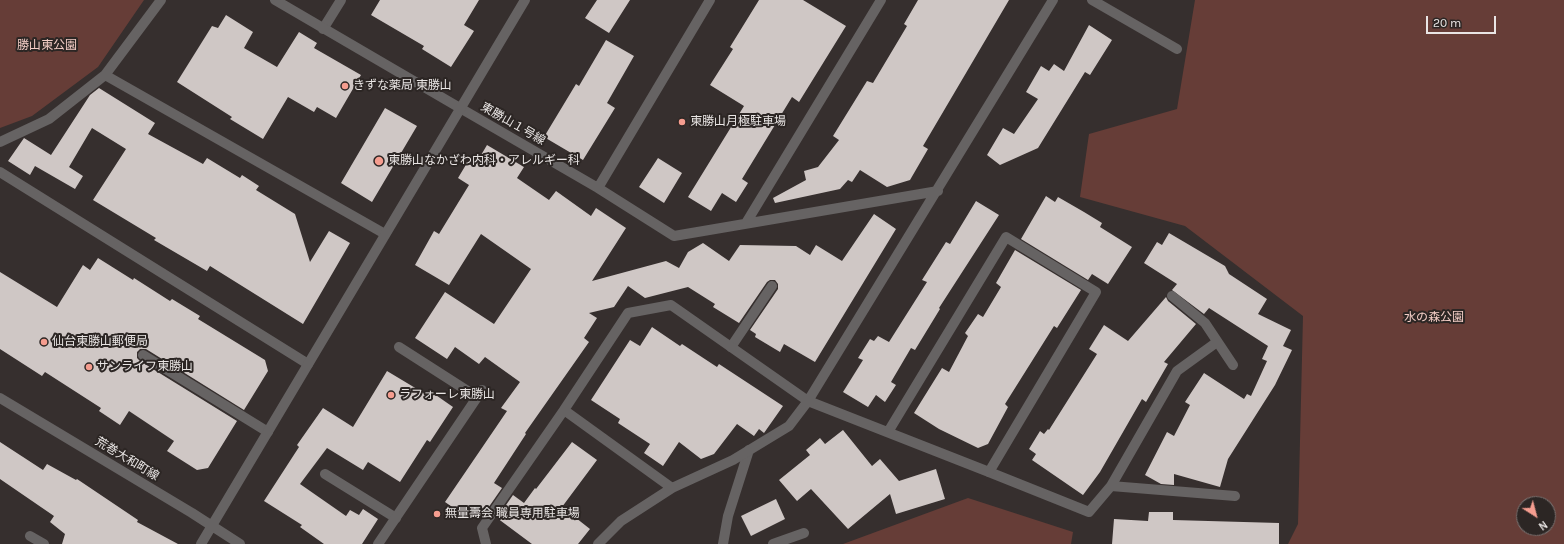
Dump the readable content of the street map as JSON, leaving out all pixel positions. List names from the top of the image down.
{
  "streets": {
    "street": ["東勝山１号線", "荒巻大和町線"]
  },
  "parks": ["勝山東公園", "水の森公園"],
  "places": [
    "きずな薬局 東勝山",
    "東勝山月極駐車場",
    "東勝山なかざわ内科・アレルギー科",
    "仙台東勝山郵便局",
    "サンライフ東勝山",
    "ラフォーレ東勝山",
    "無量壽会 職員専用駐車場"
  ],
  "scale_bar": "20 m",
  "north": "bottom right"
}
